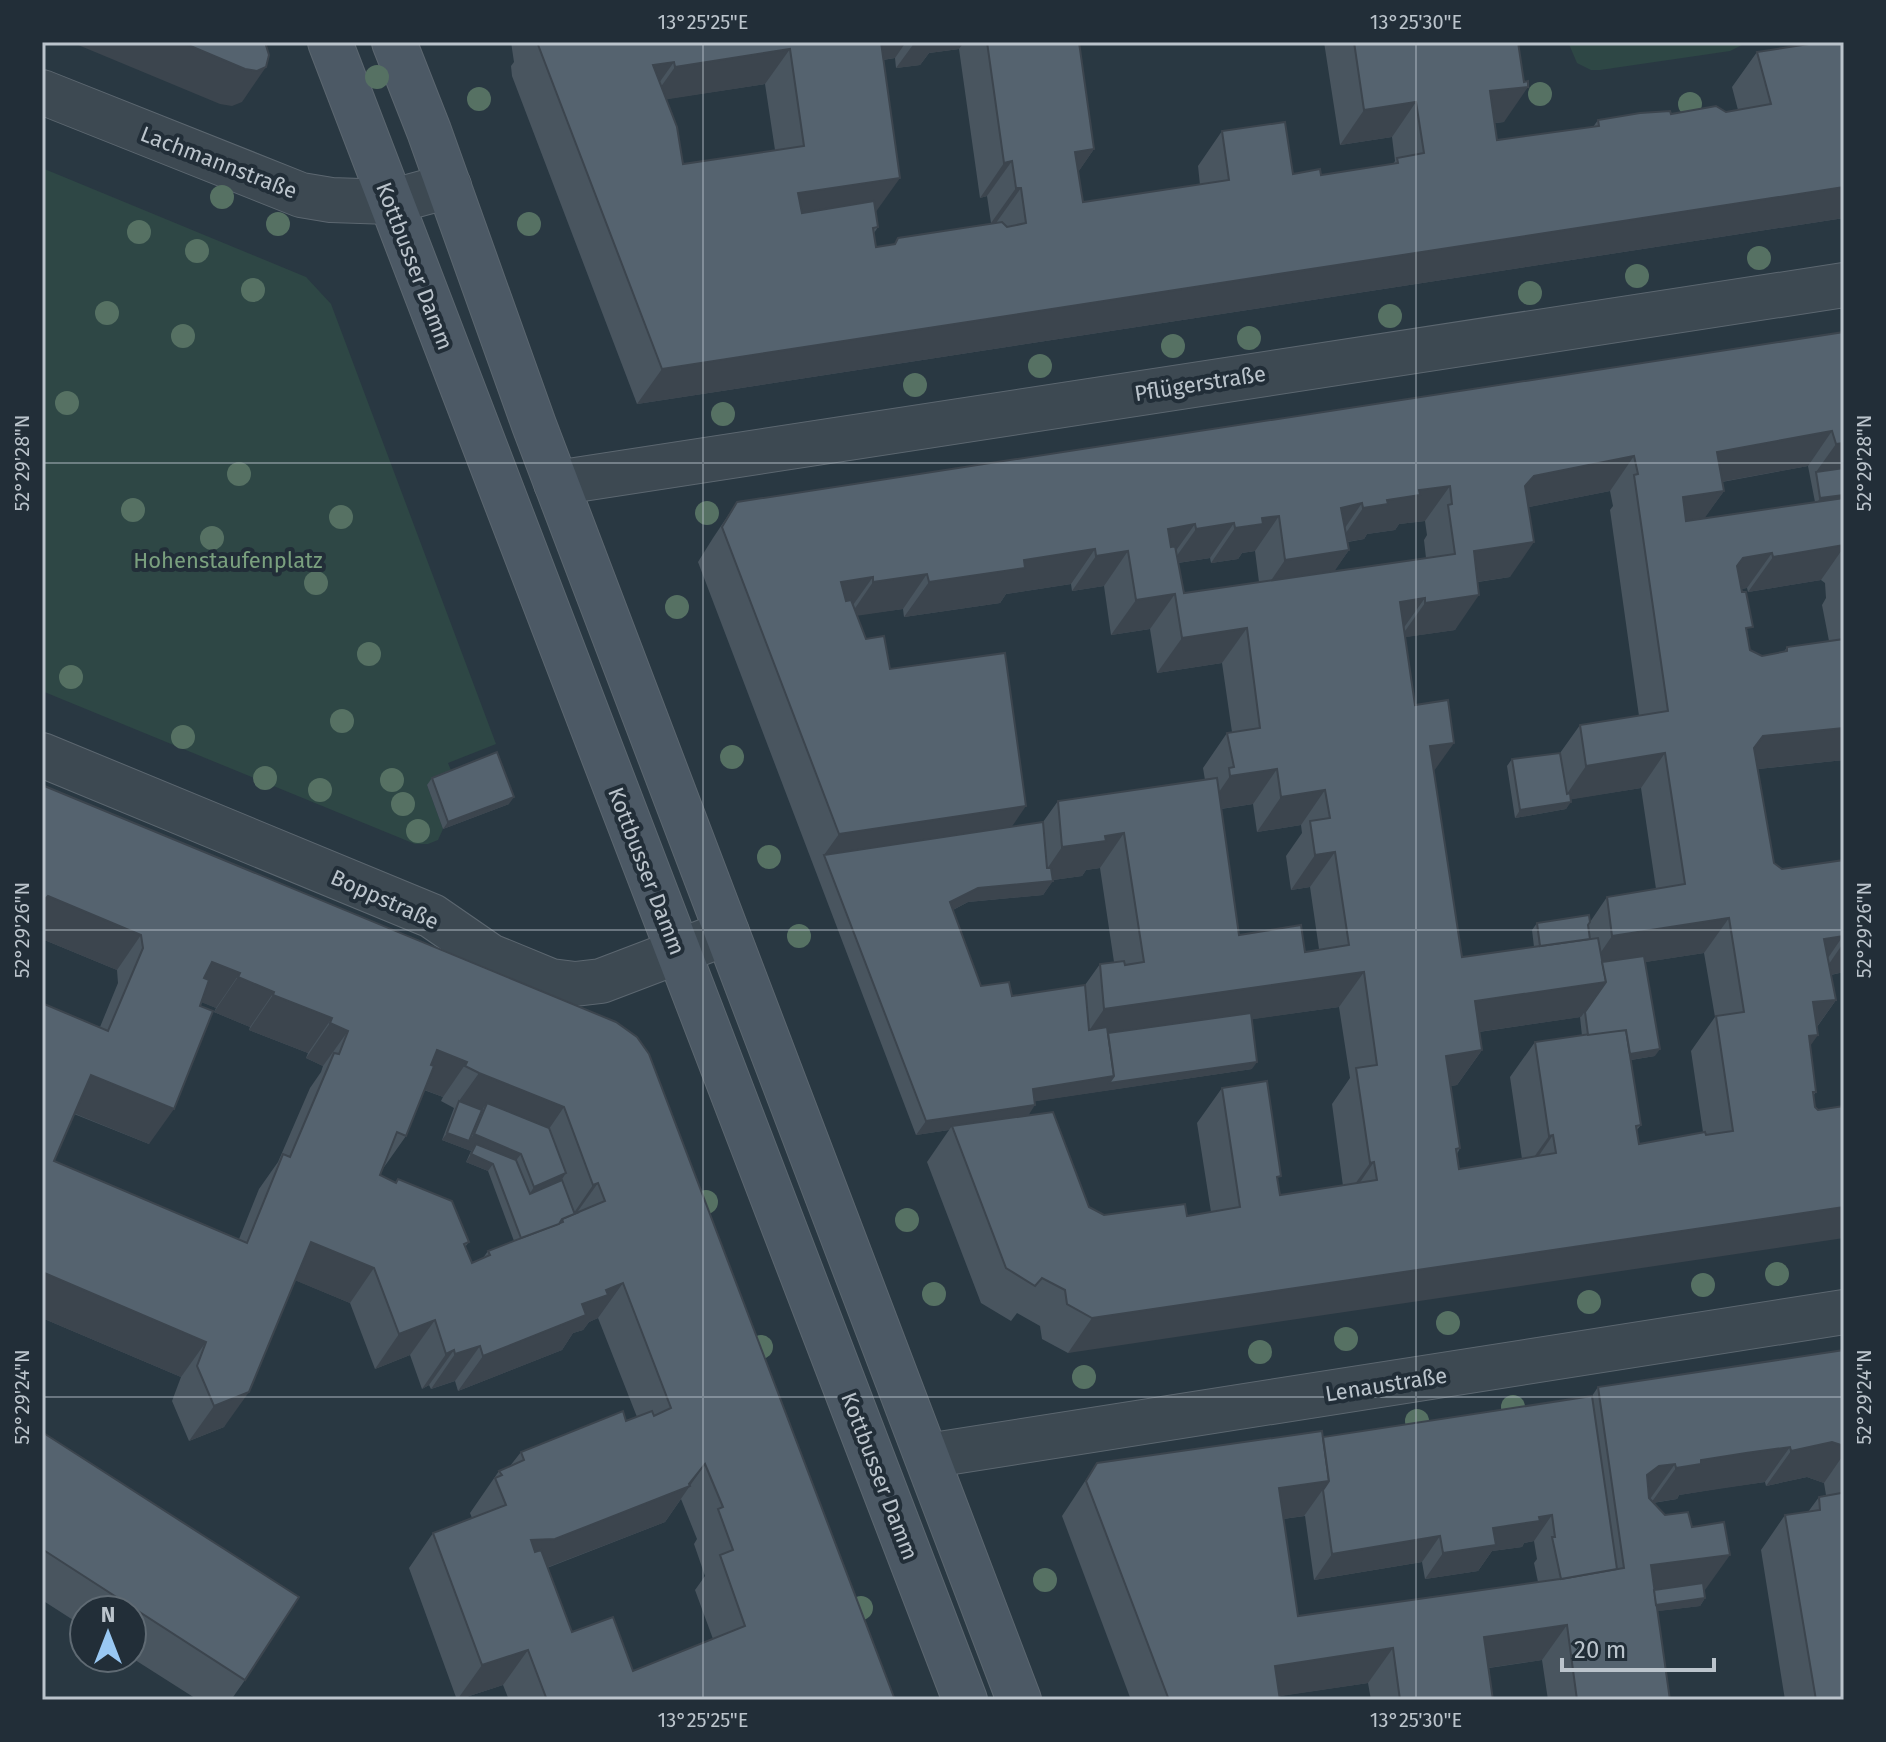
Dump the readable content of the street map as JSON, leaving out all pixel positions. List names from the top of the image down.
{
  "streets": {
    "main road": ["Kottbusser Damm"],
    "street": [
      "Lachmannstraße",
      "Pflügerstraße",
      "Boppstraße",
      "Lenaustraße"
    ]
  },
  "crossings": [
    ["Lachmannstraße", "Kottbusser Damm"],
    ["Kottbusser Damm", "Boppstraße"]
  ],
  "parks": ["Hohenstaufenplatz"],
  "scale_bar": "20 m",
  "north": "top",
  "coordinates": [
    "13°25'25\"E",
    "13°25'30\"E",
    "52°29'28\"N",
    "52°29'26\"N",
    "52°29'24\"N"
  ]
}
